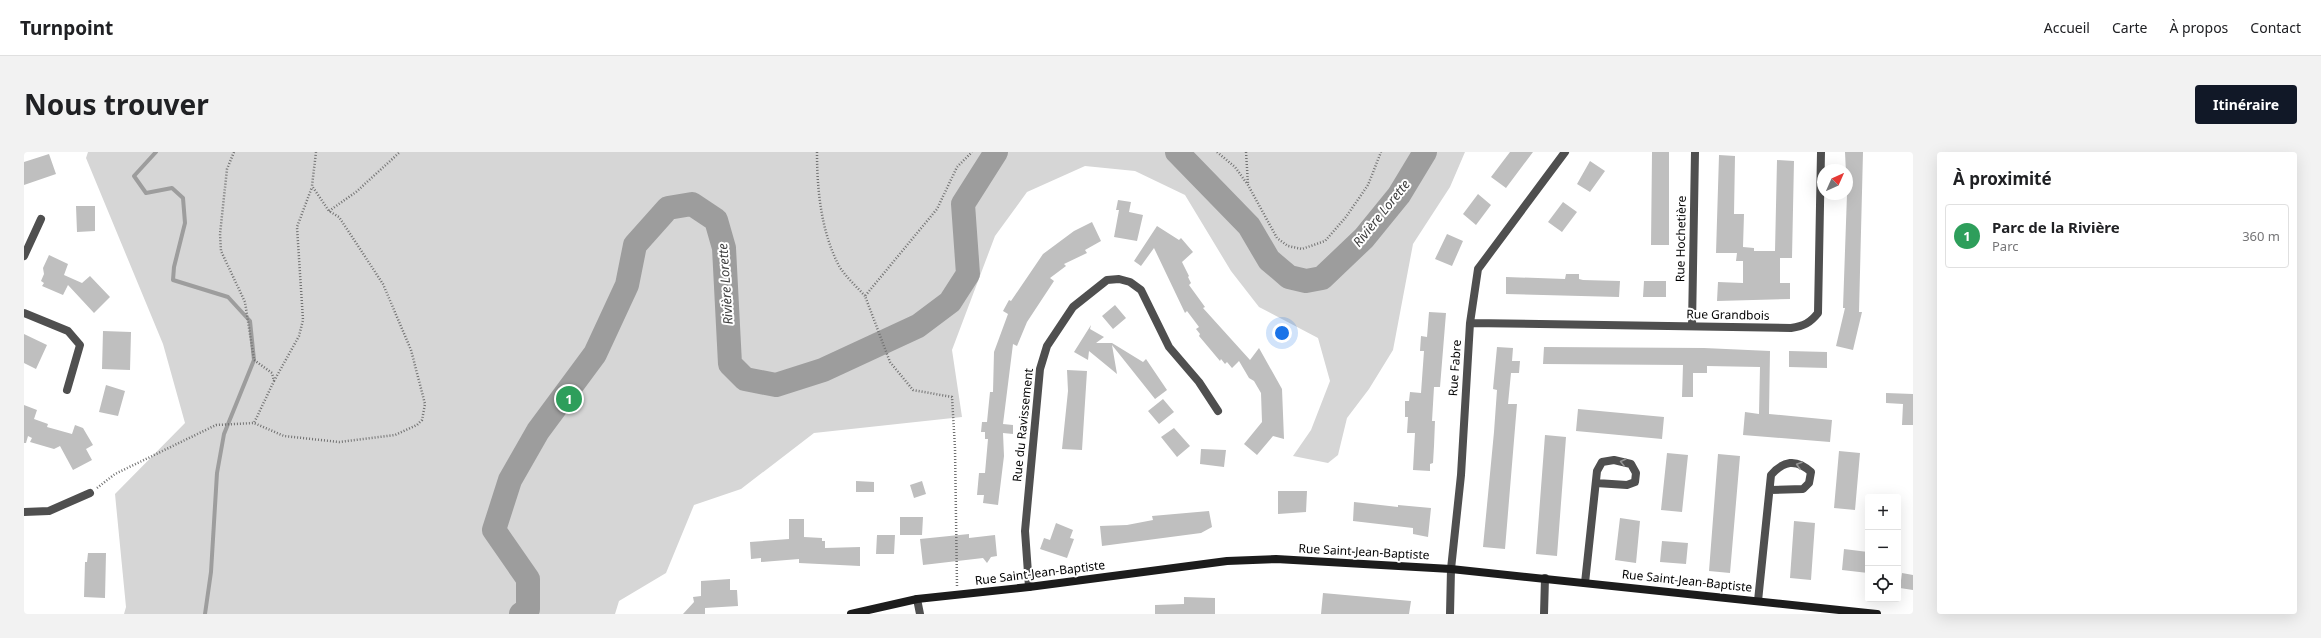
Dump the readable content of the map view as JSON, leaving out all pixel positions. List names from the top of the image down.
{
  "streets": {
    "street": [
      "Rue Hochetière",
      "Rue Grandbois",
      "Rue Fabre",
      "Rue du Ravissement",
      "Rue Saint-Jean-Baptiste"
    ]
  },
  "crossings": [
    ["Rue Hochetière", "Rue Grandbois"],
    ["Rue Grandbois", "Rue Fabre"],
    ["Rue Fabre", "Rue Saint-Jean-Baptiste"],
    ["Rue du Ravissement", "Rue Saint-Jean-Baptiste"]
  ],
  "water": ["Rivière Lorette"],
  "north": "top right",
  "page": {
    "header": "Turnpoint",
    "nav": [
      "Accueil",
      "Carte",
      "À propos",
      "Contact"
    ],
    "title": "Nous trouver",
    "buttons": "Itinéraire",
    "heading": "À proximité",
    "list": [
      {
        "mark": "1",
        "name": "Parc de la Rivière",
        "note": "Parc",
        "value": "360 m"
      }
    ],
    "pins": "1",
    "map_buttons": ["+", "−"]
  }
}
